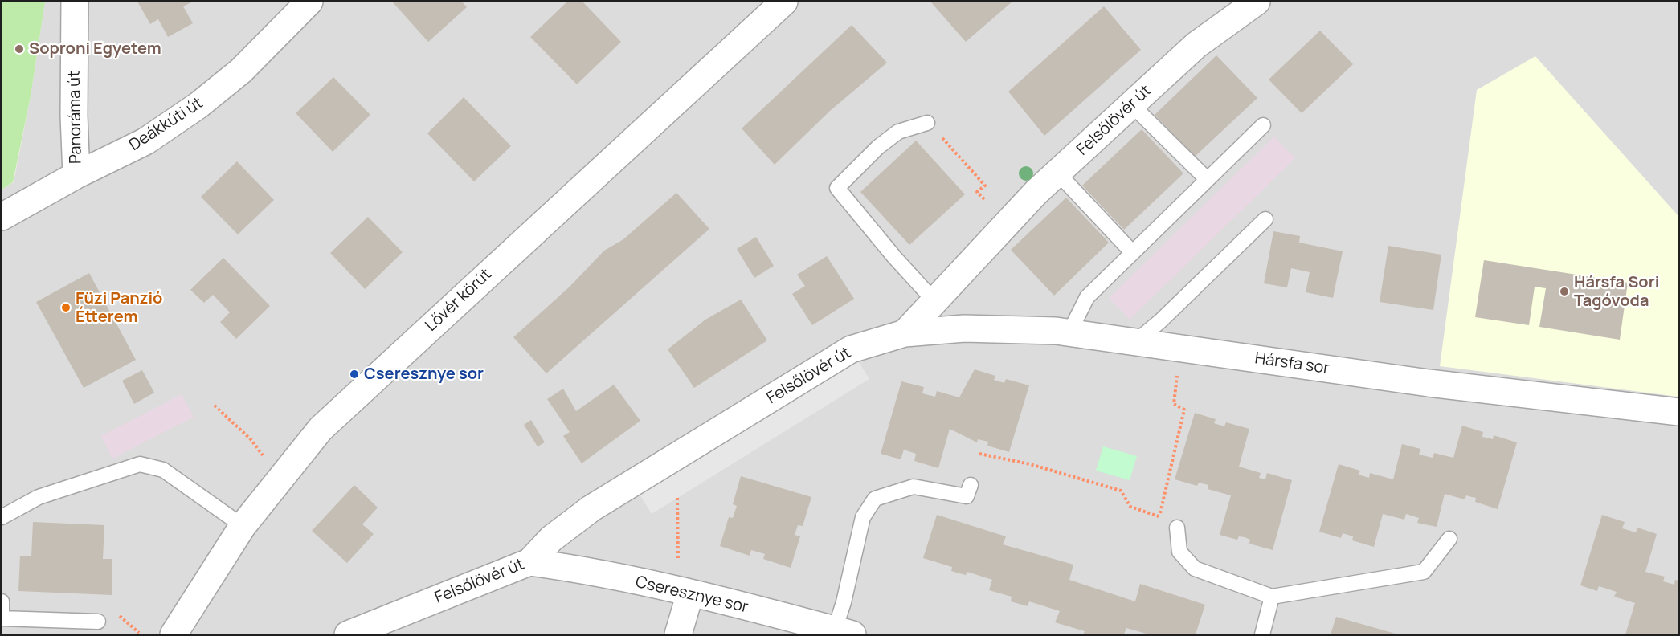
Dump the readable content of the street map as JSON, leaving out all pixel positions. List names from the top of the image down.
{
  "streets": {
    "street": [
      "Panoráma út",
      "Felsőlövér út",
      "Deákkúti út",
      "Lővér körút",
      "Hársfa sor",
      "Cseresznye sor"
    ]
  },
  "crossings": [
    ["Panoráma út", "Deákkúti út"],
    ["Felsőlövér út", "Hársfa sor"],
    ["Felsőlövér út", "Cseresznye sor"]
  ],
  "places": [
    "Soproni Egyetem",
    "Hársfa Sori Tagóvoda",
    "Füzi Panzió Étterem",
    "Cseresznye sor"
  ]
}
